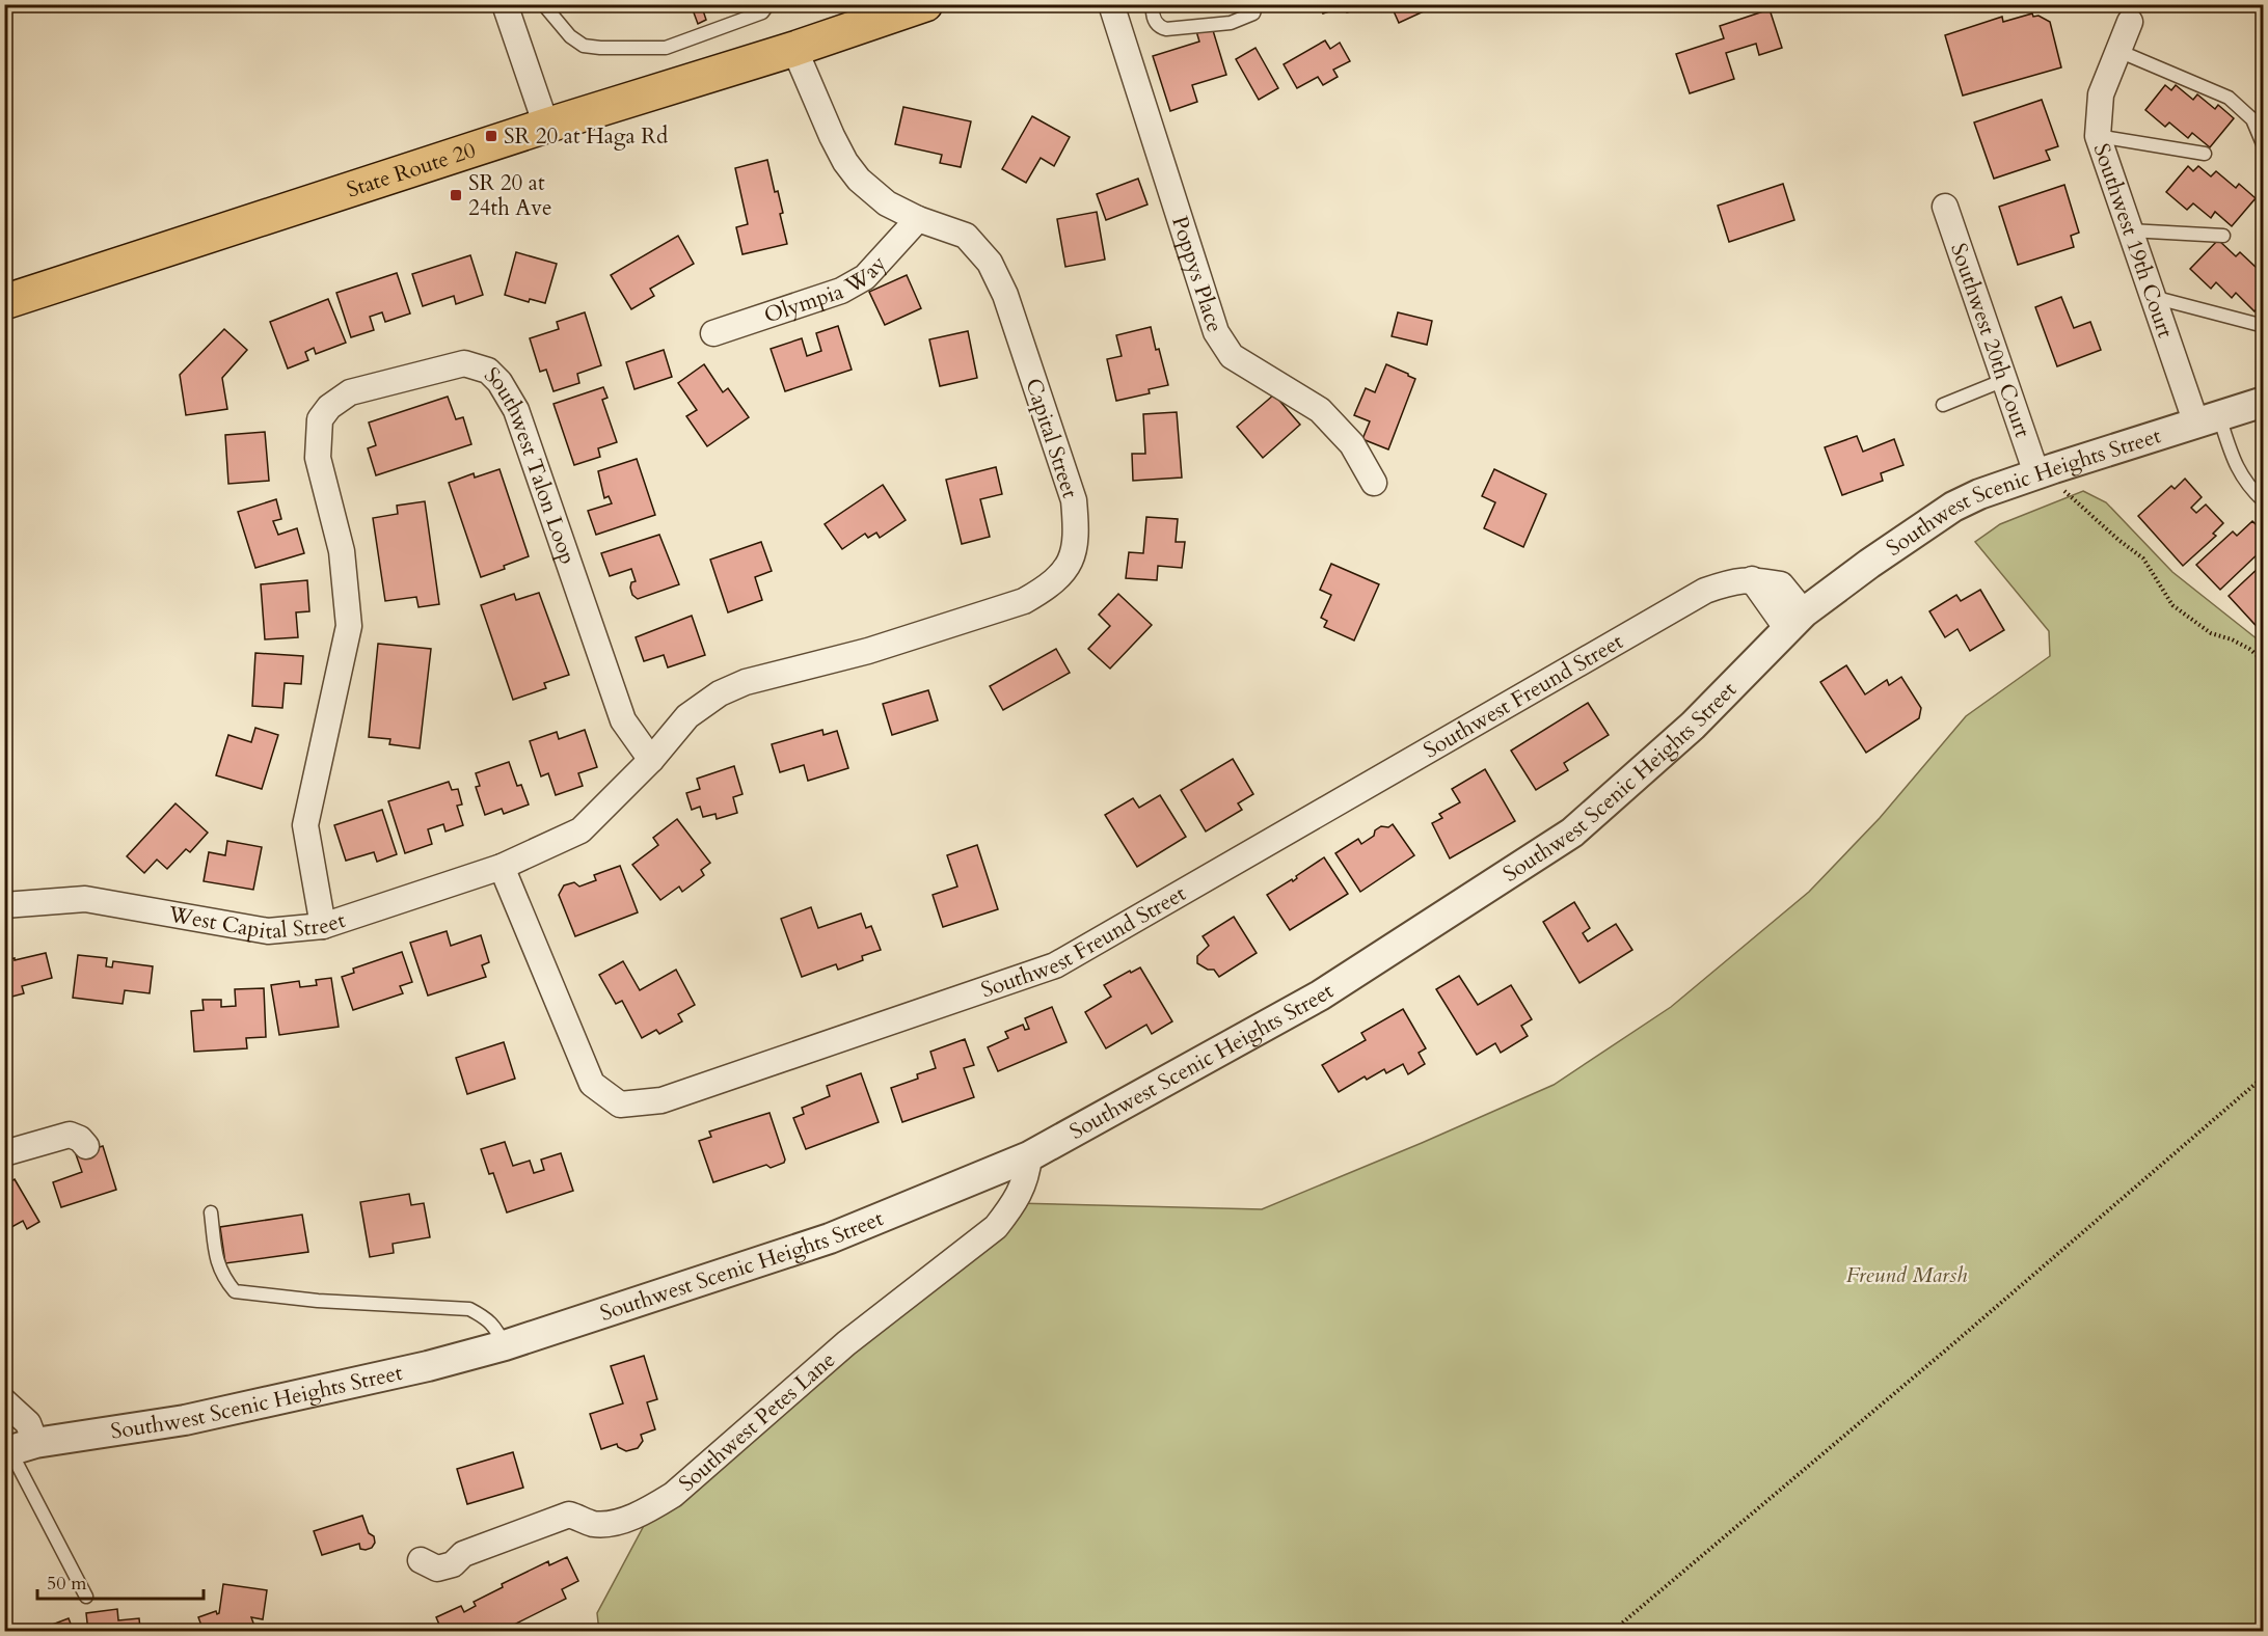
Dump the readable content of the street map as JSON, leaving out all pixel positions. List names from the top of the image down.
{
  "streets": {
    "main road": ["State Route 20"],
    "street": [
      "Southwest 19th Court",
      "Poppys Place",
      "Olympia Way",
      "Southwest 20th Court",
      "Capital Street",
      "Southwest Talon Loop",
      "Southwest Scenic Heights Street",
      "Southwest Freund Street",
      "West Capital Street",
      "Southwest Petes Lane"
    ]
  },
  "crossings": [
    ["State Route 20", "Capital Street"],
    ["Southwest 19th Court", "Southwest Scenic Heights Street"],
    ["Olympia Way", "Capital Street"],
    ["Southwest 20th Court", "Southwest Scenic Heights Street"],
    ["Capital Street", "Southwest Talon Loop"],
    ["Capital Street", "Southwest Freund Street"],
    ["Capital Street", "West Capital Street"],
    ["Southwest Talon Loop", "West Capital Street"],
    ["Southwest Scenic Heights Street", "Southwest Freund Street"],
    ["Southwest Scenic Heights Street", "Southwest Petes Lane"],
    ["Southwest Freund Street", "West Capital Street"]
  ],
  "parks": ["Freund Marsh"],
  "places": {
    "transit": ["SR 20 at Haga Rd", "SR 20 at 24th Ave"]
  },
  "scale_bar": "50 m"
}
